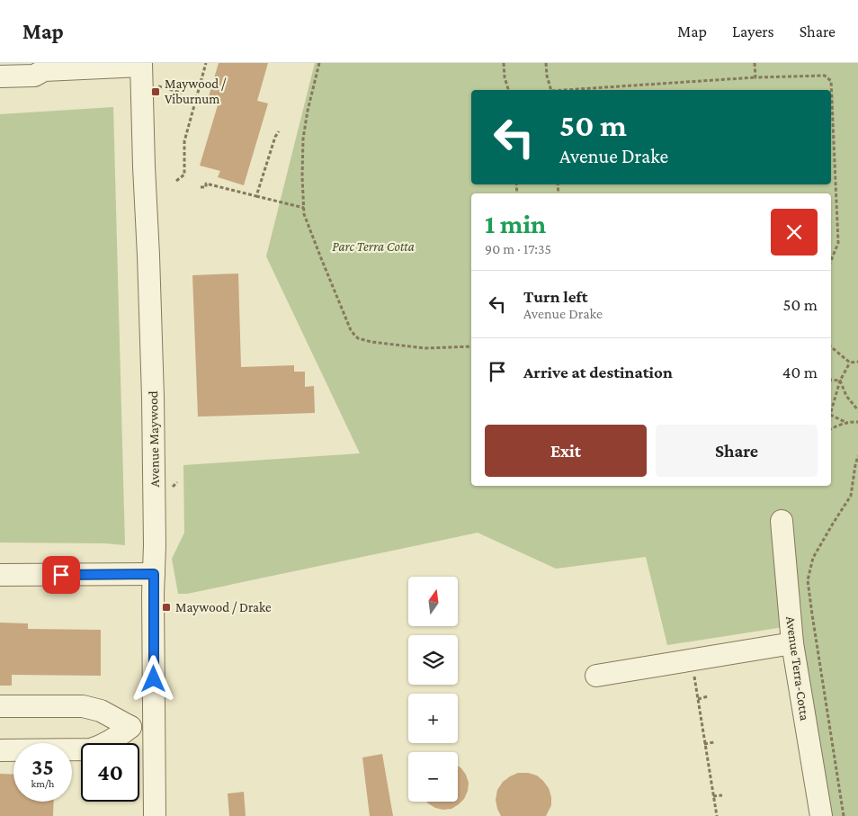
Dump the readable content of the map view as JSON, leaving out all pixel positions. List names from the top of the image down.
{
  "streets": {
    "street": ["Avenue Maywood", "Avenue Terra-Cotta"]
  },
  "parks": ["Parc Terra Cotta"],
  "places": {
    "transit": ["Maywood / Viburnum", "Maywood / Drake"]
  },
  "north": "top",
  "page": {
    "header": "Map",
    "nav": ["Map", "Layers", "Share"],
    "turn": ["50 m", "Avenue Drake"],
    "heading": ["1 min", "90 m · 17:35"],
    "list": [
      {
        "name": "Turn left",
        "note": "Avenue Drake",
        "value": "50 m"
      },
      {
        "name": "Arrive at destination",
        "value": "40 m"
      }
    ],
    "buttons": ["Exit", "Share"],
    "map_buttons": ["+", "−"],
    "speed": "35 km/h",
    "limit": "40"
  }
}
